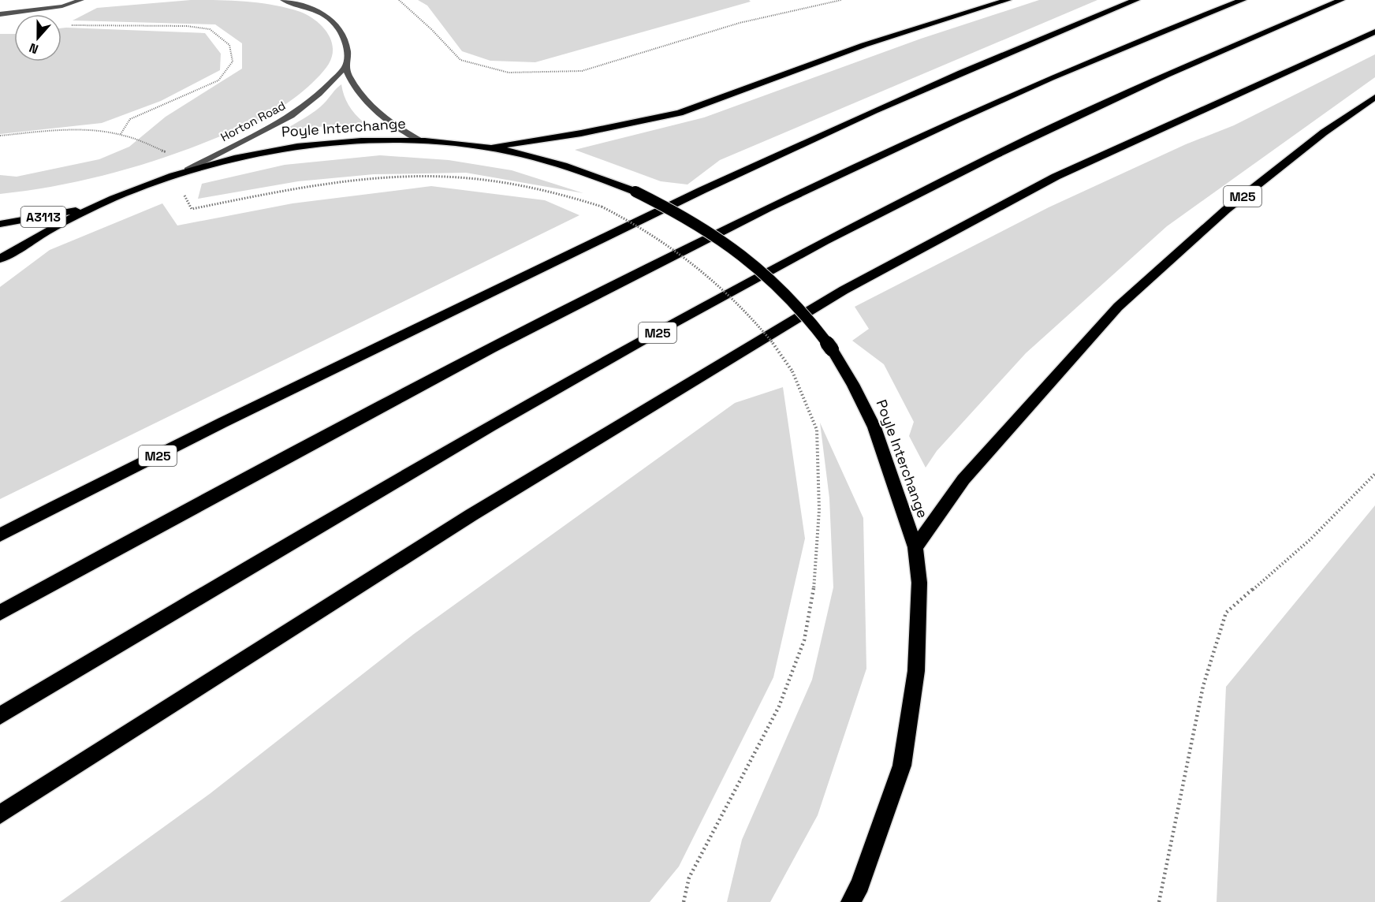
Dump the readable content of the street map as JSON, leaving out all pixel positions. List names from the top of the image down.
{
  "streets": {
    "highway": ["Poyle Interchange", "M25", "A3113"],
    "street": ["Horton Road"]
  },
  "crossings": [
    ["Horton Road", "Poyle Interchange"],
    ["Poyle Interchange", "M25"],
    ["Poyle Interchange", "A3113"]
  ],
  "north": "bottom"
}
